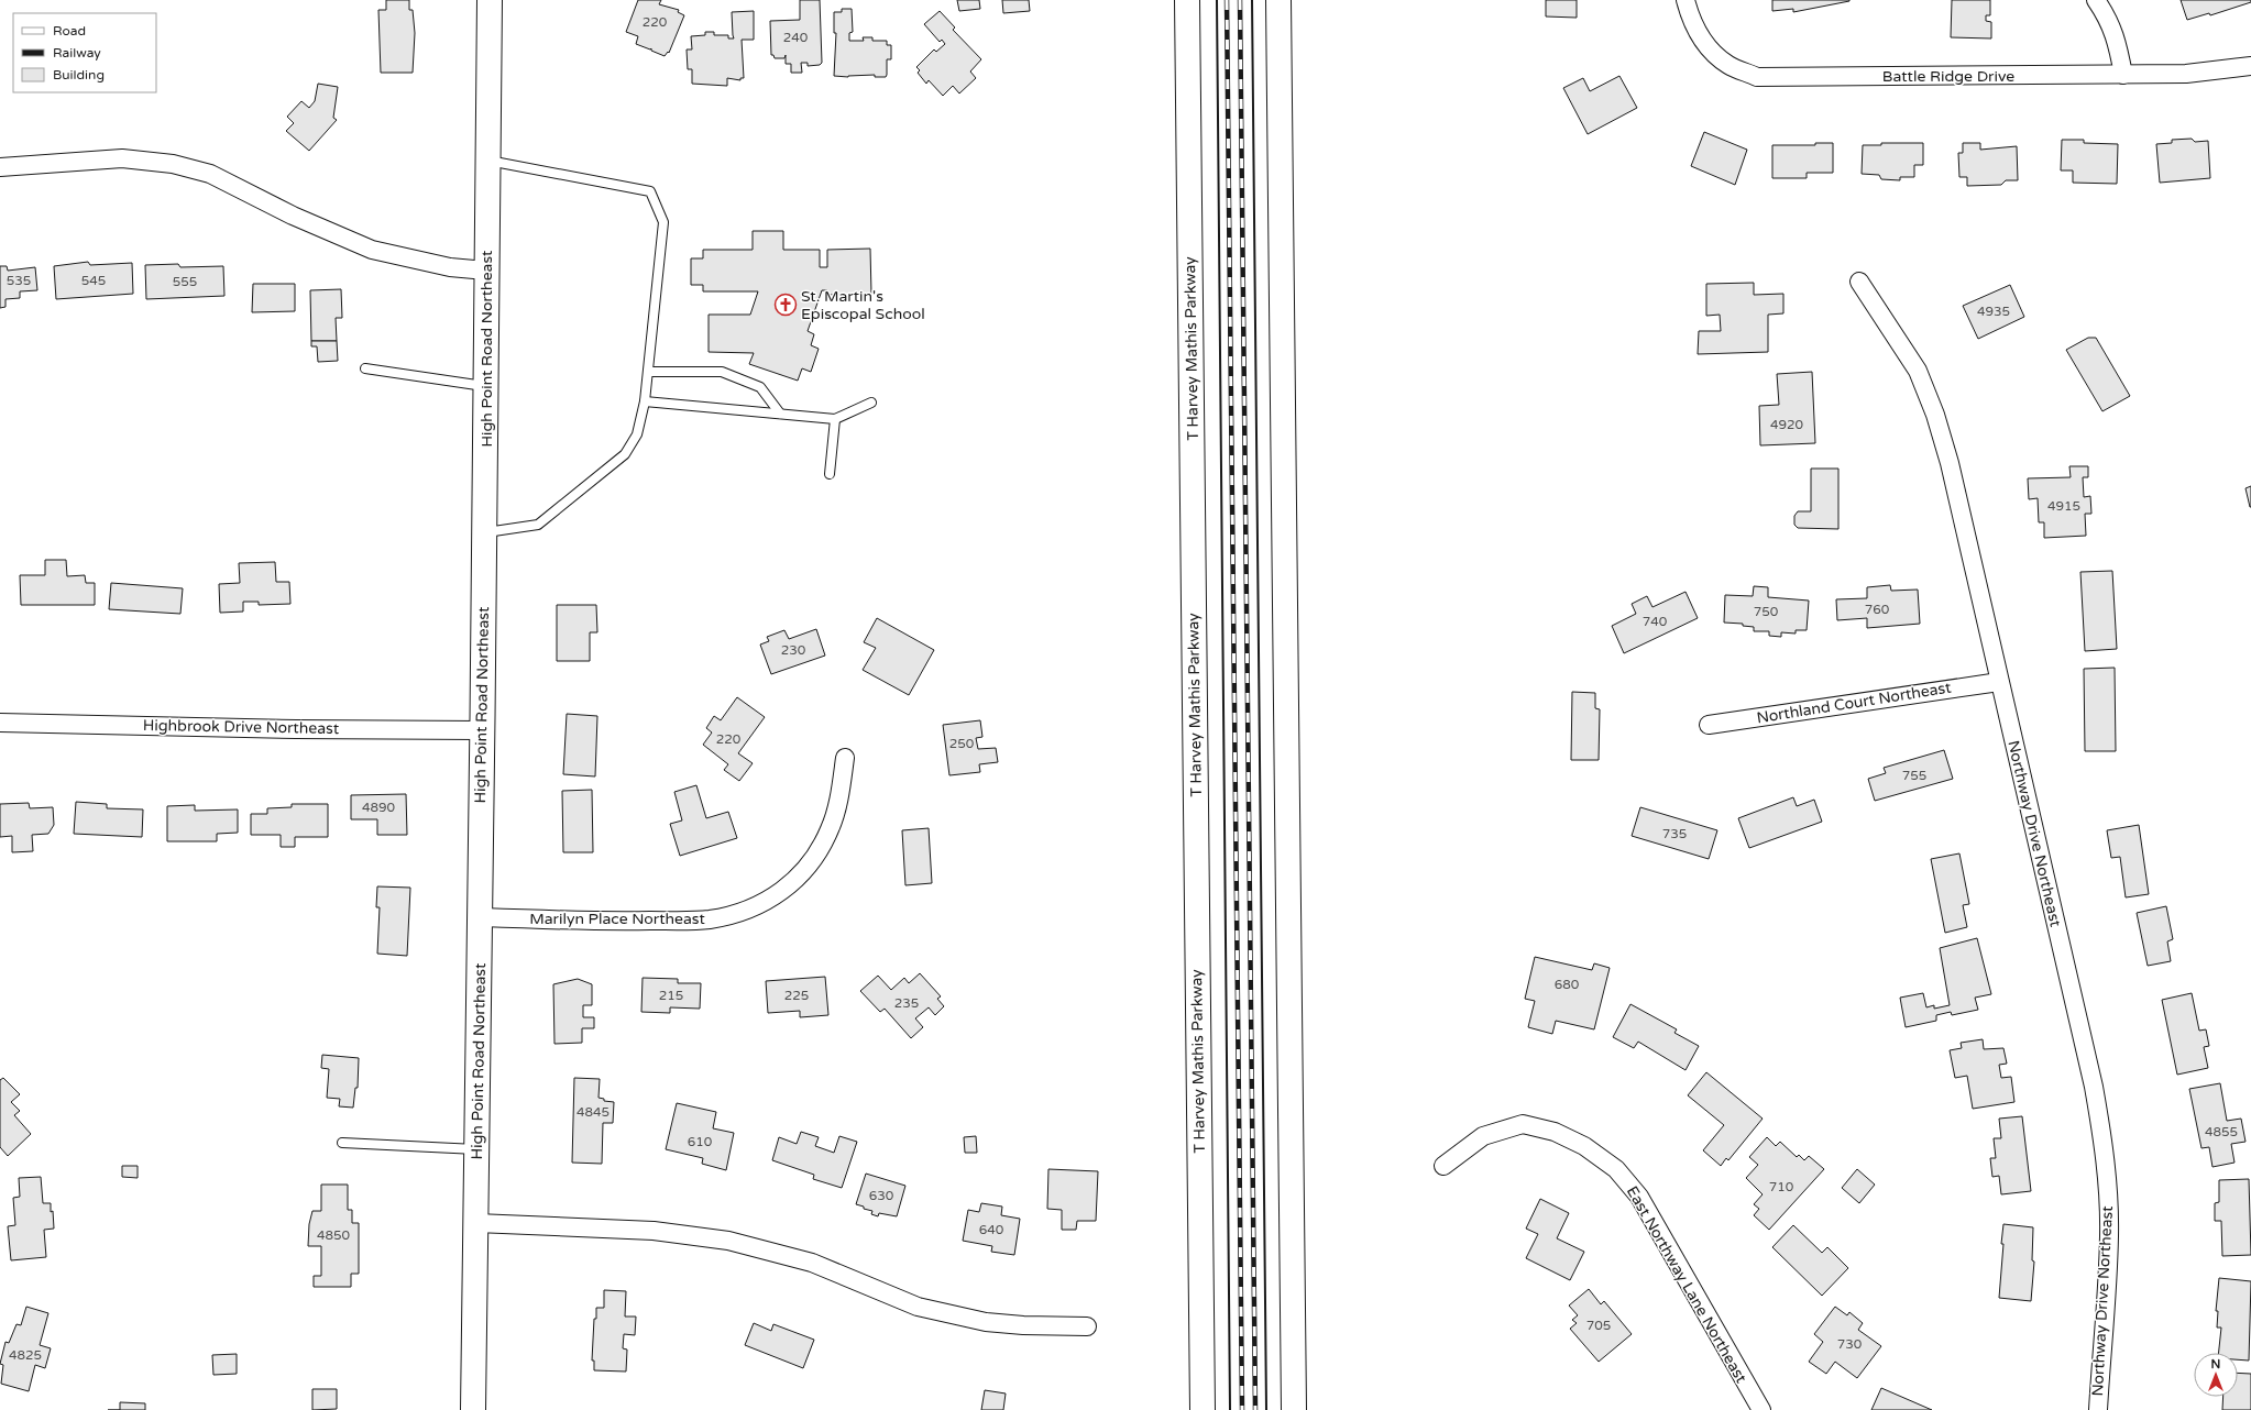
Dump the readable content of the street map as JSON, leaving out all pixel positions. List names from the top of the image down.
{
  "streets": {
    "main road": ["High Point Road Northeast", "T Harvey Mathis Parkway"],
    "street": [
      "Battle Ridge Drive",
      "Northland Court Northeast",
      "Highbrook Drive Northeast",
      "Northway Drive Northeast",
      "Marilyn Place Northeast",
      "East Northway Lane Northeast"
    ]
  },
  "crossings": [
    ["High Point Road Northeast", "Highbrook Drive Northeast"],
    ["High Point Road Northeast", "Marilyn Place Northeast"],
    ["Northland Court Northeast", "Northway Drive Northeast"]
  ],
  "places": {
    "church": ["St. Martin's Episcopal School"]
  },
  "house_numbers": [
    "220",
    "240",
    "535",
    "545",
    "555",
    "4935",
    "4920",
    "4915",
    "760",
    "750",
    "740",
    "230",
    "220",
    "250",
    "755",
    "4890",
    "735",
    "680",
    "215",
    "225",
    "235",
    "4845",
    "4855",
    "610",
    "710",
    "630",
    "640",
    "4850",
    "705",
    "730",
    "4825"
  ],
  "legend": ["Road", "Railway", "Building"],
  "north": "top"
}
